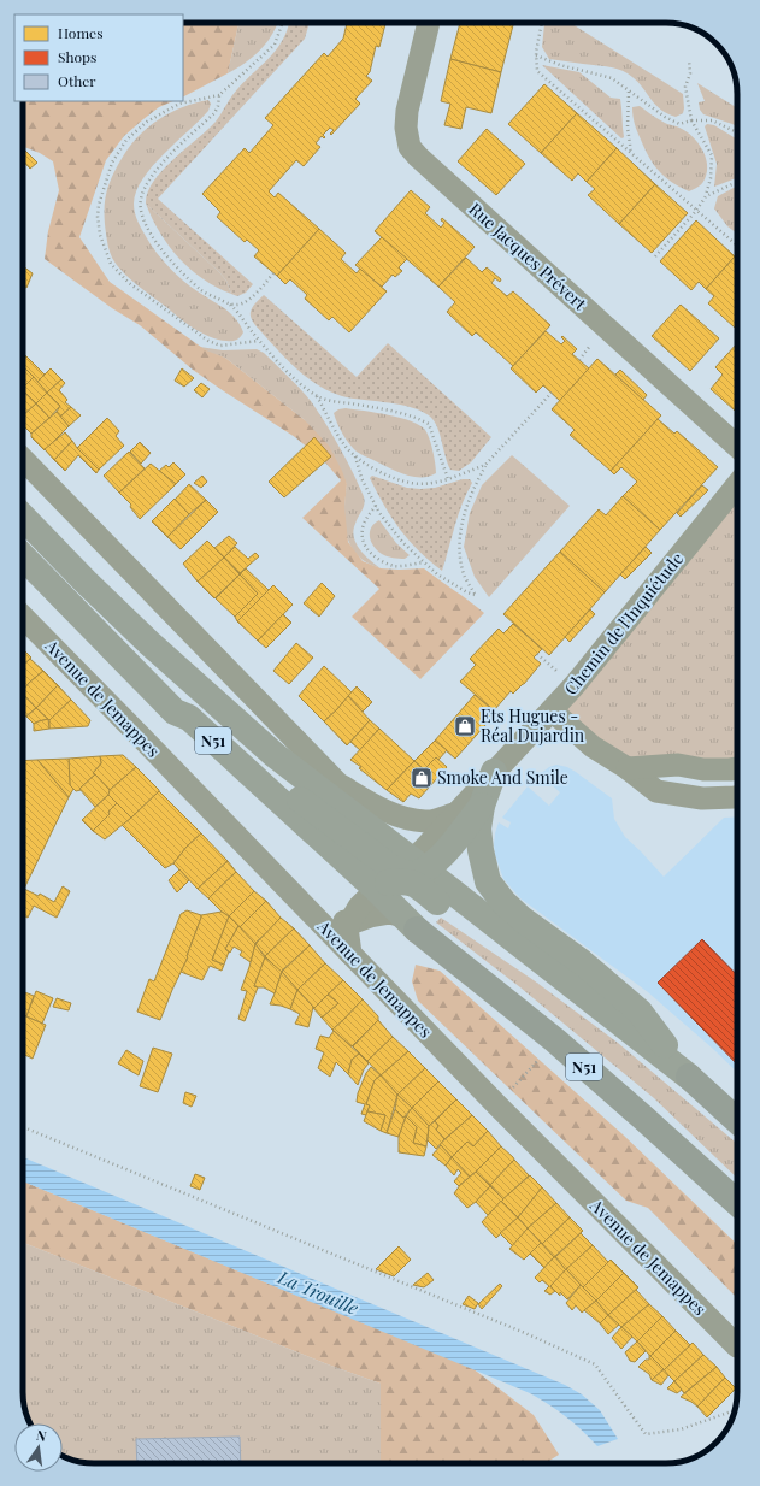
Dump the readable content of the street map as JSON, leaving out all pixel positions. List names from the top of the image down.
{
  "streets": {
    "highway": ["N51"],
    "street": ["Rue Jacques Prévert", "Chemin de l'Inquiétude", "Avenue de Jemappes"]
  },
  "water": ["La Trouille"],
  "places": {
    "shop": ["Ets Hugues - Réal Dujardin", "Smoke And Smile"]
  },
  "legend": ["Homes", "Shops", "Other"],
  "north": "top"
}
